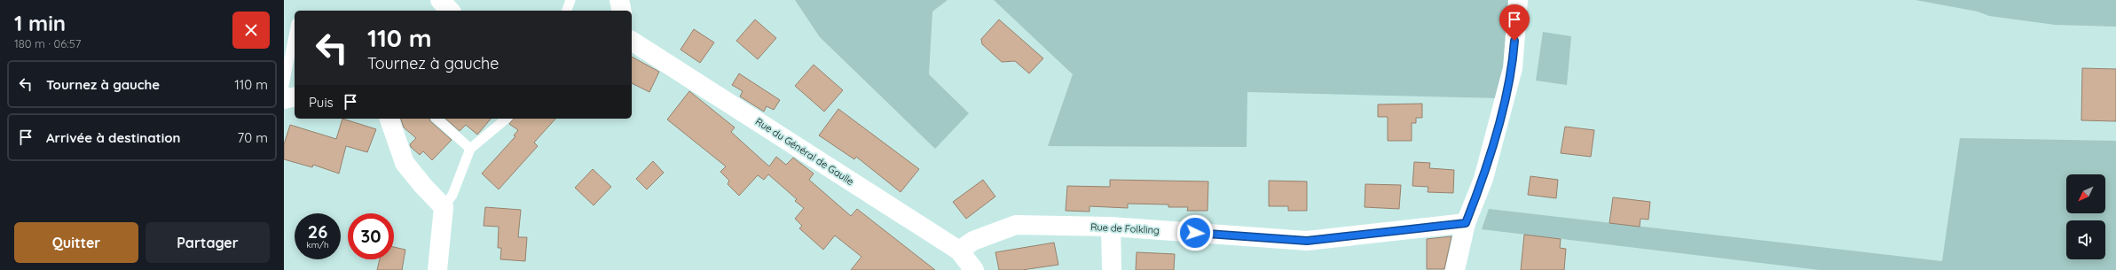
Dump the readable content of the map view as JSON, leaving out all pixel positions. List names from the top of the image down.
{
  "streets": {
    "street": ["Rue du Général de Gaulle", "Rue de Folkling"]
  },
  "crossings": [
    ["Rue du Général de Gaulle", "Rue de Folkling"]
  ],
  "north": "bottom left",
  "page": {
    "heading": ["1 min", "180 m · 06:57"],
    "turn": ["110 m", "Tournez à gauche"],
    "list": [
      {
        "name": "Tournez à gauche",
        "value": "110 m"
      },
      {
        "name": "Arrivée à destination",
        "value": "70 m"
      }
    ],
    "then": "Puis",
    "speed": "26 km/h",
    "limit": "30",
    "buttons": ["Quitter", "Partager"]
  }
}
